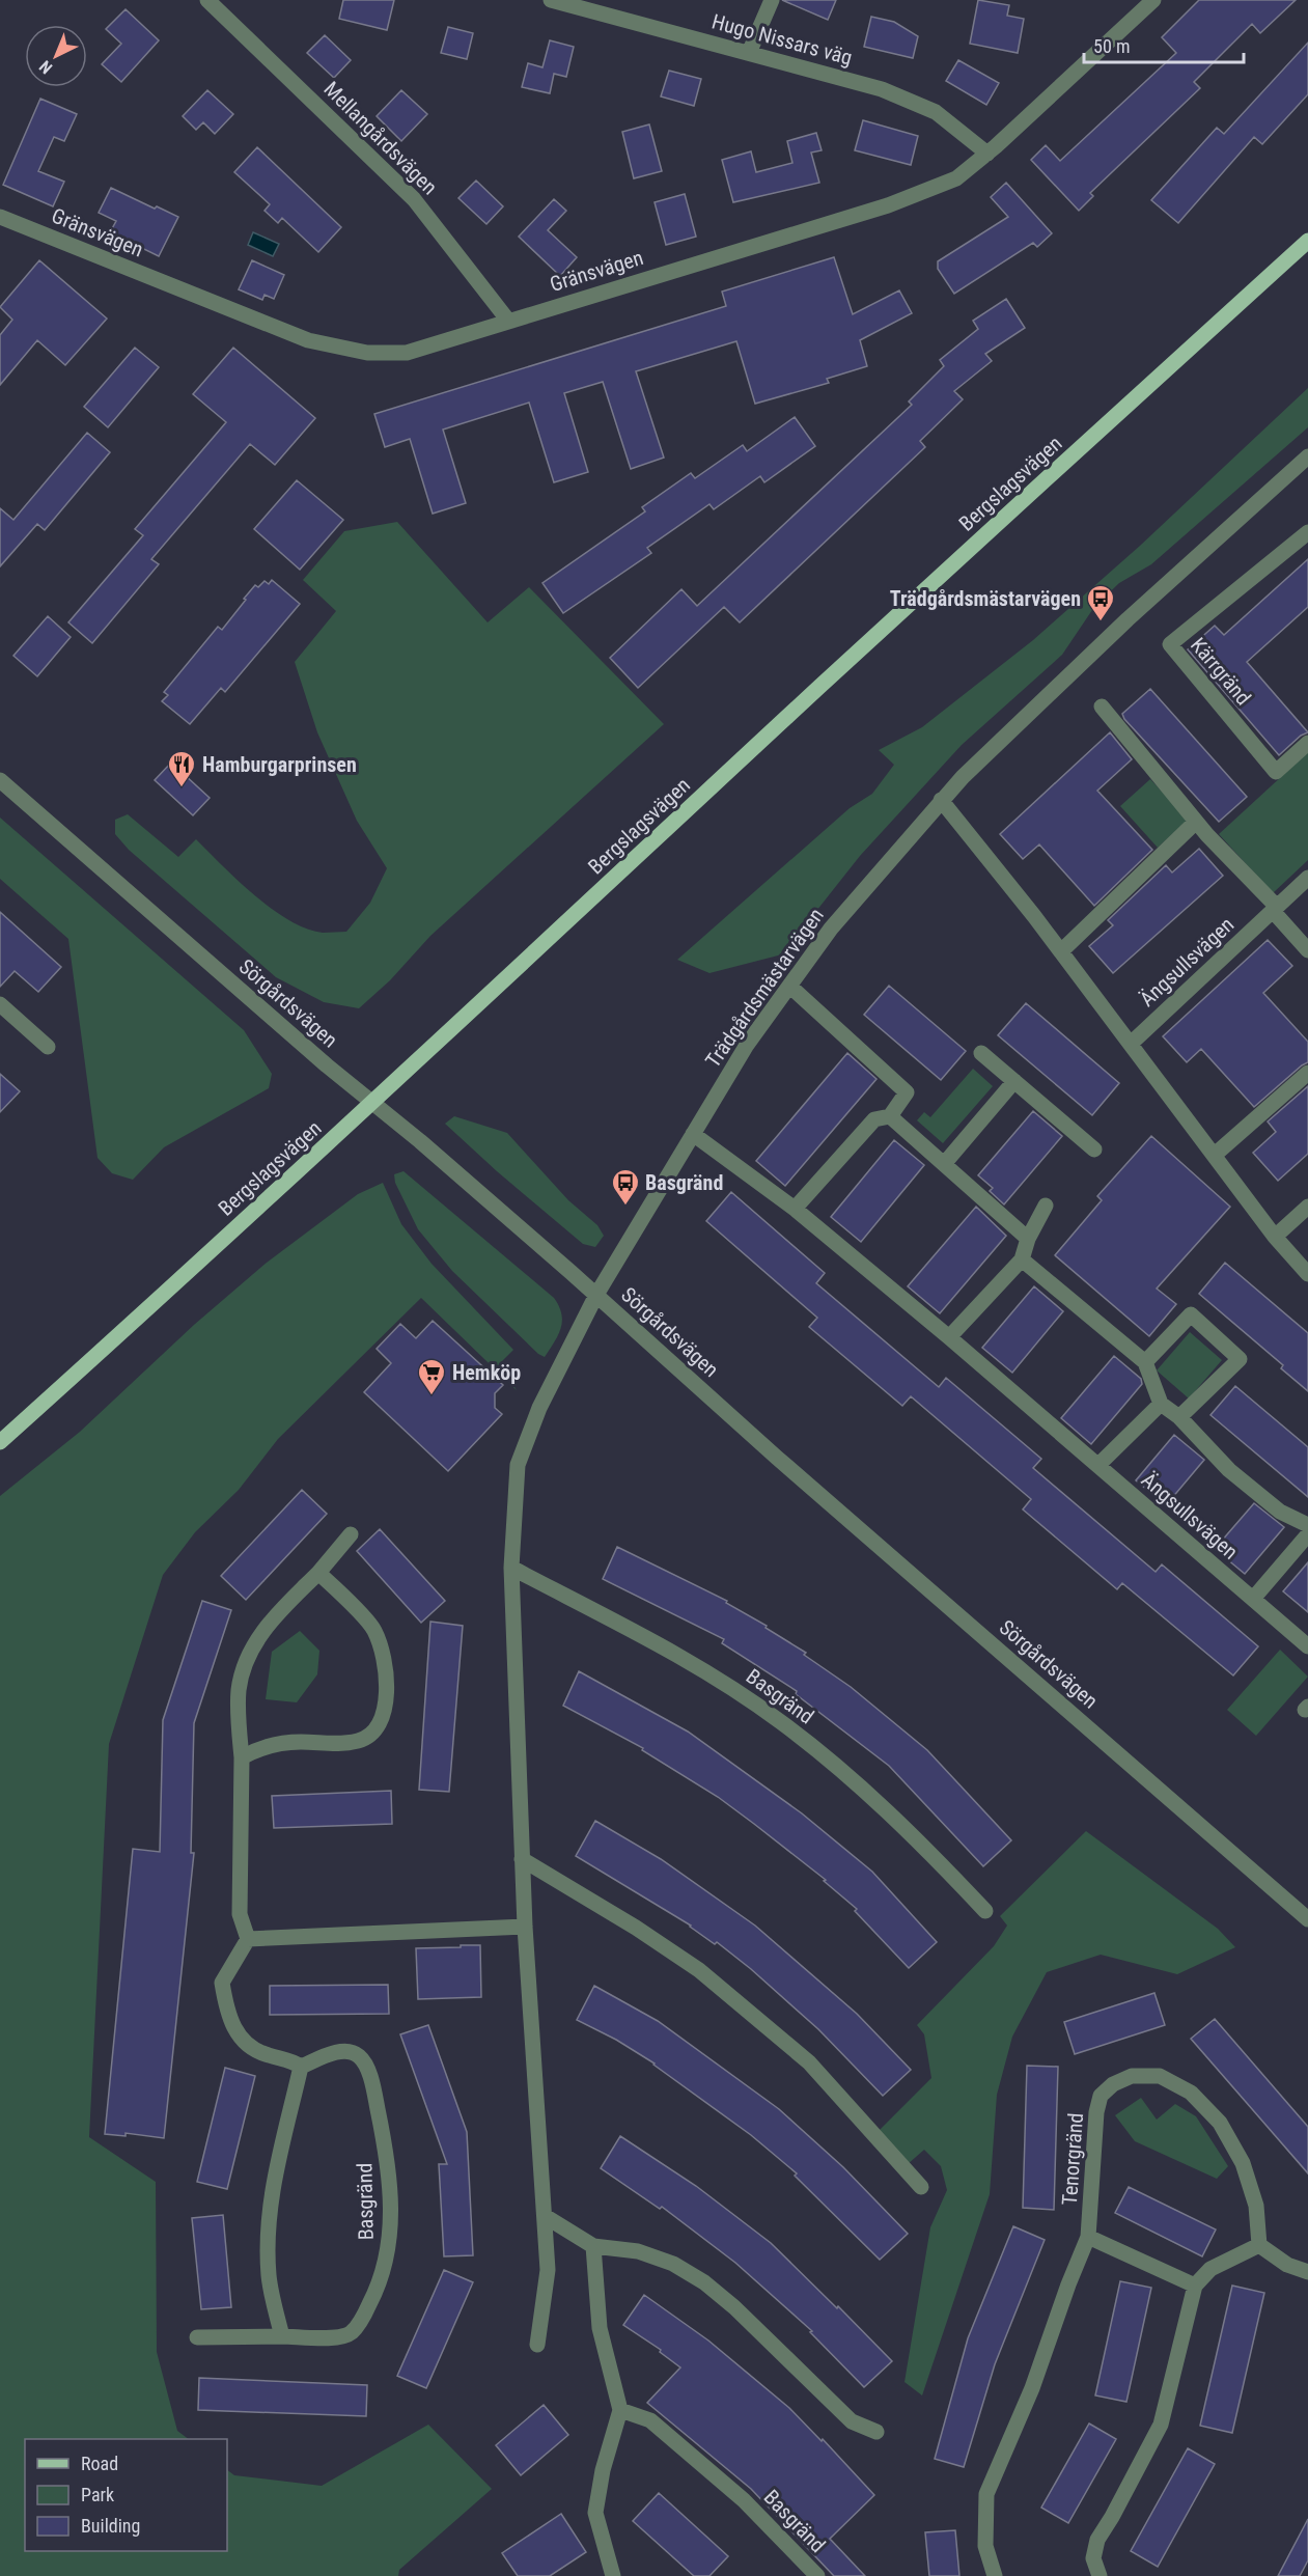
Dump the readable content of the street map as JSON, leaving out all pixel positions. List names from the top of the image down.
{
  "streets": {
    "main road": ["Bergslagsvägen"],
    "street": [
      "Hugo Nissars väg",
      "Mellangårdsvägen",
      "Gränsvägen",
      "Kärrgränd",
      "Ängsullsvägen",
      "Trädgårdsmästarvägen",
      "Sörgårdsvägen",
      "Basgränd",
      "Tenorgränd"
    ]
  },
  "crossings": [
    ["Hugo Nissars väg", "Gränsvägen"],
    ["Mellangårdsvägen", "Gränsvägen"],
    ["Bergslagsvägen", "Sörgårdsvägen"],
    ["Ängsullsvägen", "Trädgårdsmästarvägen"],
    ["Trädgårdsmästarvägen", "Sörgårdsvägen"]
  ],
  "places": {
    "bus stop": ["Trädgårdsmästarvägen", "Basgränd"],
    "restaurant": ["Hamburgarprinsen"],
    "supermarket": ["Hemköp"]
  },
  "legend": ["Road", "Park", "Building"],
  "scale_bar": "50 m",
  "north": "bottom left"
}
